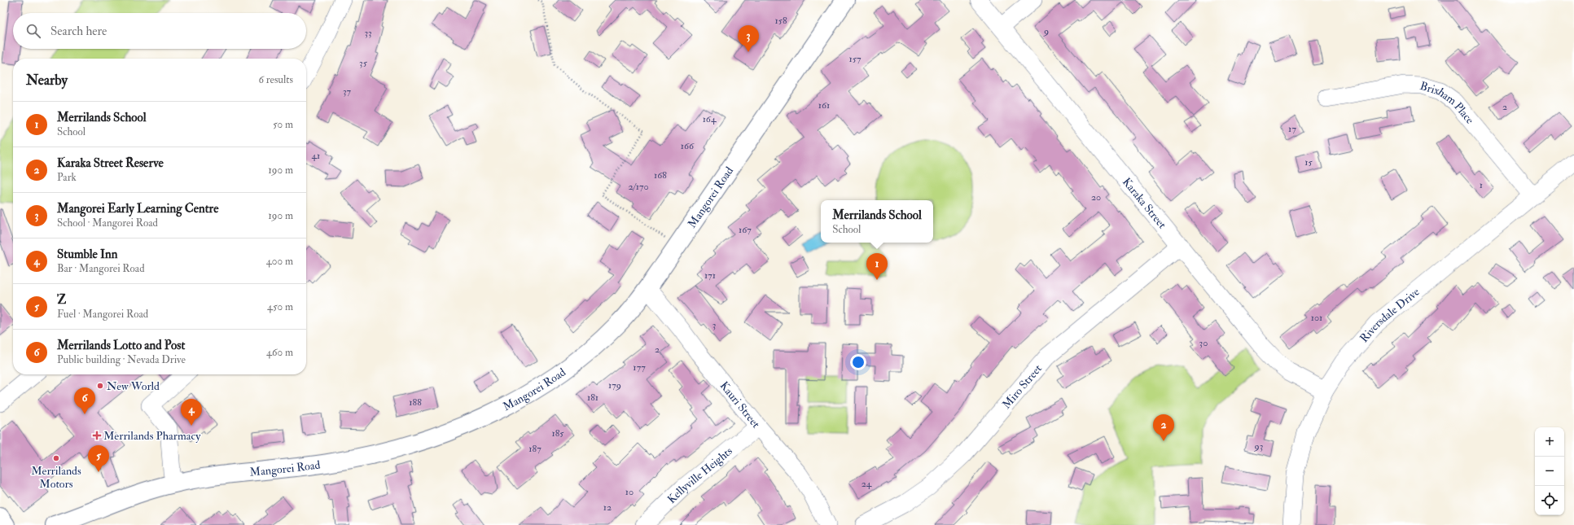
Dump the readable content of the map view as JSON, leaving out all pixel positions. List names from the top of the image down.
{
  "streets": {
    "main road": ["Mangorei Road"],
    "street": [
      "Brixham Place",
      "Karaka Street",
      "Riversdale Drive",
      "Miro Street",
      "Kauri Street",
      "Kellyville Heights"
    ]
  },
  "crossings": [
    ["Brixham Place", "Riversdale Drive"],
    ["Mangorei Road", "Kauri Street"],
    ["Karaka Street", "Riversdale Drive"],
    ["Karaka Street", "Miro Street"],
    ["Kauri Street", "Kellyville Heights"]
  ],
  "places": {
    "other": ["New World", "Merrilands Motors"],
    "health": ["Merrilands Pharmacy"]
  },
  "house_numbers": [
    "158",
    "9",
    "33",
    "157",
    "35",
    "37",
    "161",
    "2",
    "164",
    "17",
    "166",
    "41",
    "15",
    "168",
    "1",
    "2/170",
    "20",
    "167",
    "171",
    "101",
    "3",
    "30",
    "2",
    "177",
    "179",
    "181",
    "188",
    "185",
    "93",
    "187",
    "24",
    "10",
    "12"
  ],
  "page": {
    "search": "Search here",
    "pins": [
      "3",
      "1",
      "6",
      "4",
      "2",
      "5"
    ],
    "heading": ["Nearby", "6 results"],
    "list": [
      {
        "mark": "1",
        "name": "Merrilands School",
        "note": "School",
        "value": "50 m"
      },
      {
        "mark": "2",
        "name": "Karaka Street Reserve",
        "note": "Park",
        "value": "190 m"
      },
      {
        "mark": "3",
        "name": "Mangorei Early Learning Centre",
        "note": "School · Mangorei Road",
        "value": "190 m"
      },
      {
        "mark": "4",
        "name": "Stumble Inn",
        "note": "Bar · Mangorei Road",
        "value": "400 m"
      },
      {
        "mark": "5",
        "name": "Z",
        "note": "Fuel · Mangorei Road",
        "value": "450 m"
      },
      {
        "mark": "6",
        "name": "Merrilands Lotto and Post",
        "note": "Public building · Nevada Drive",
        "value": "460 m"
      }
    ],
    "popup": ["Merrilands School", "School"],
    "map_buttons": ["+", "−"]
  }
}
